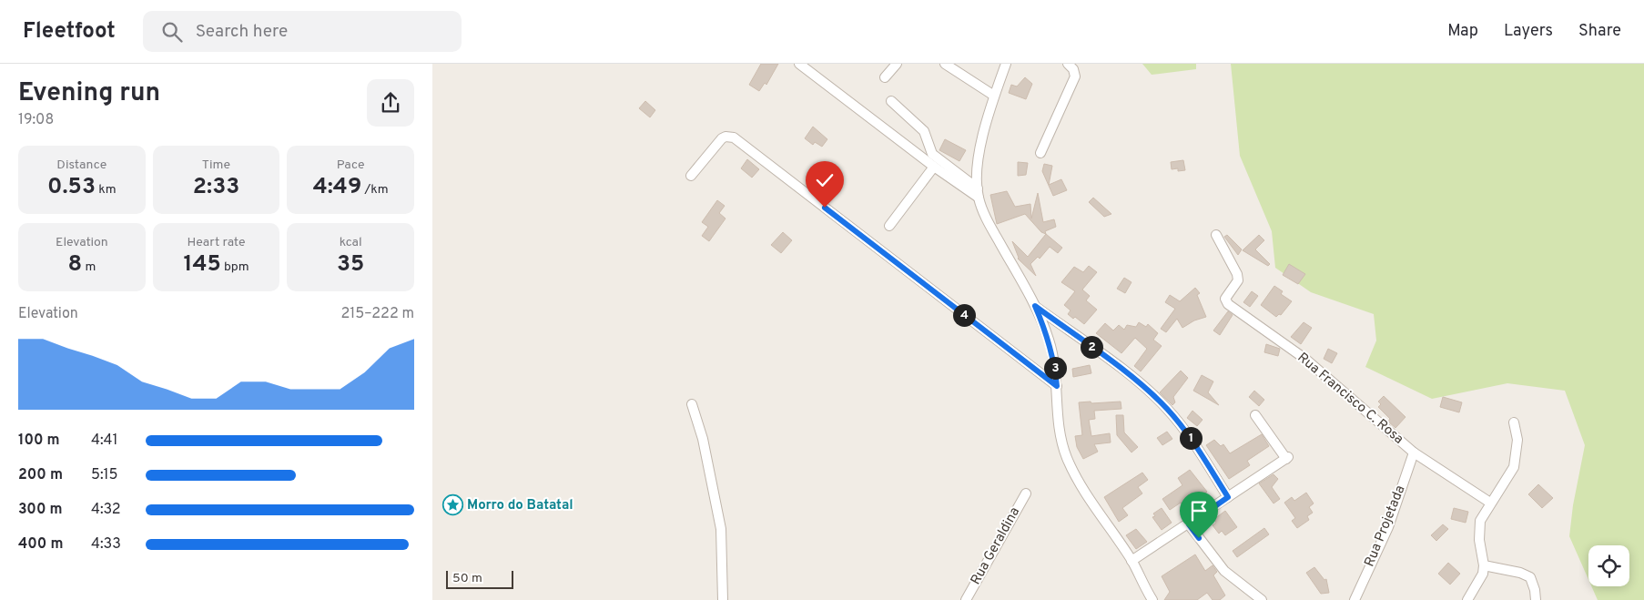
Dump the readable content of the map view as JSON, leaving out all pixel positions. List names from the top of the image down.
{
  "streets": {
    "street": ["Rua Francisco C. Rosa", "Rua Projetada", "Rua Geraldina"]
  },
  "crossings": [
    ["Rua Francisco C. Rosa", "Rua Projetada"]
  ],
  "places": {
    "place": ["Morro do Batatal"]
  },
  "scale_bar": "50 m",
  "page": {
    "header": "Fleetfoot",
    "search": "Search here",
    "nav": ["Map", "Layers", "Share"],
    "heading": ["Evening run", "19:08"],
    "stats": [
      ["Distance", "0.53 km"],
      ["Time", "2:33"],
      ["Pace", "4:49 /km"],
      ["Elevation", "8 m"],
      ["Heart rate", "145 bpm"],
      ["kcal", "35"]
    ],
    "chart": ["Elevation", "215–222 m"],
    "pins": [
      "4",
      "2",
      "3",
      "1"
    ],
    "list": [
      {
        "name": "100 m",
        "note": "4:41"
      },
      {
        "name": "200 m",
        "note": "5:15"
      },
      {
        "name": "300 m",
        "note": "4:32"
      },
      {
        "name": "400 m",
        "note": "4:33"
      }
    ],
    "scale": "50 m"
  }
}
